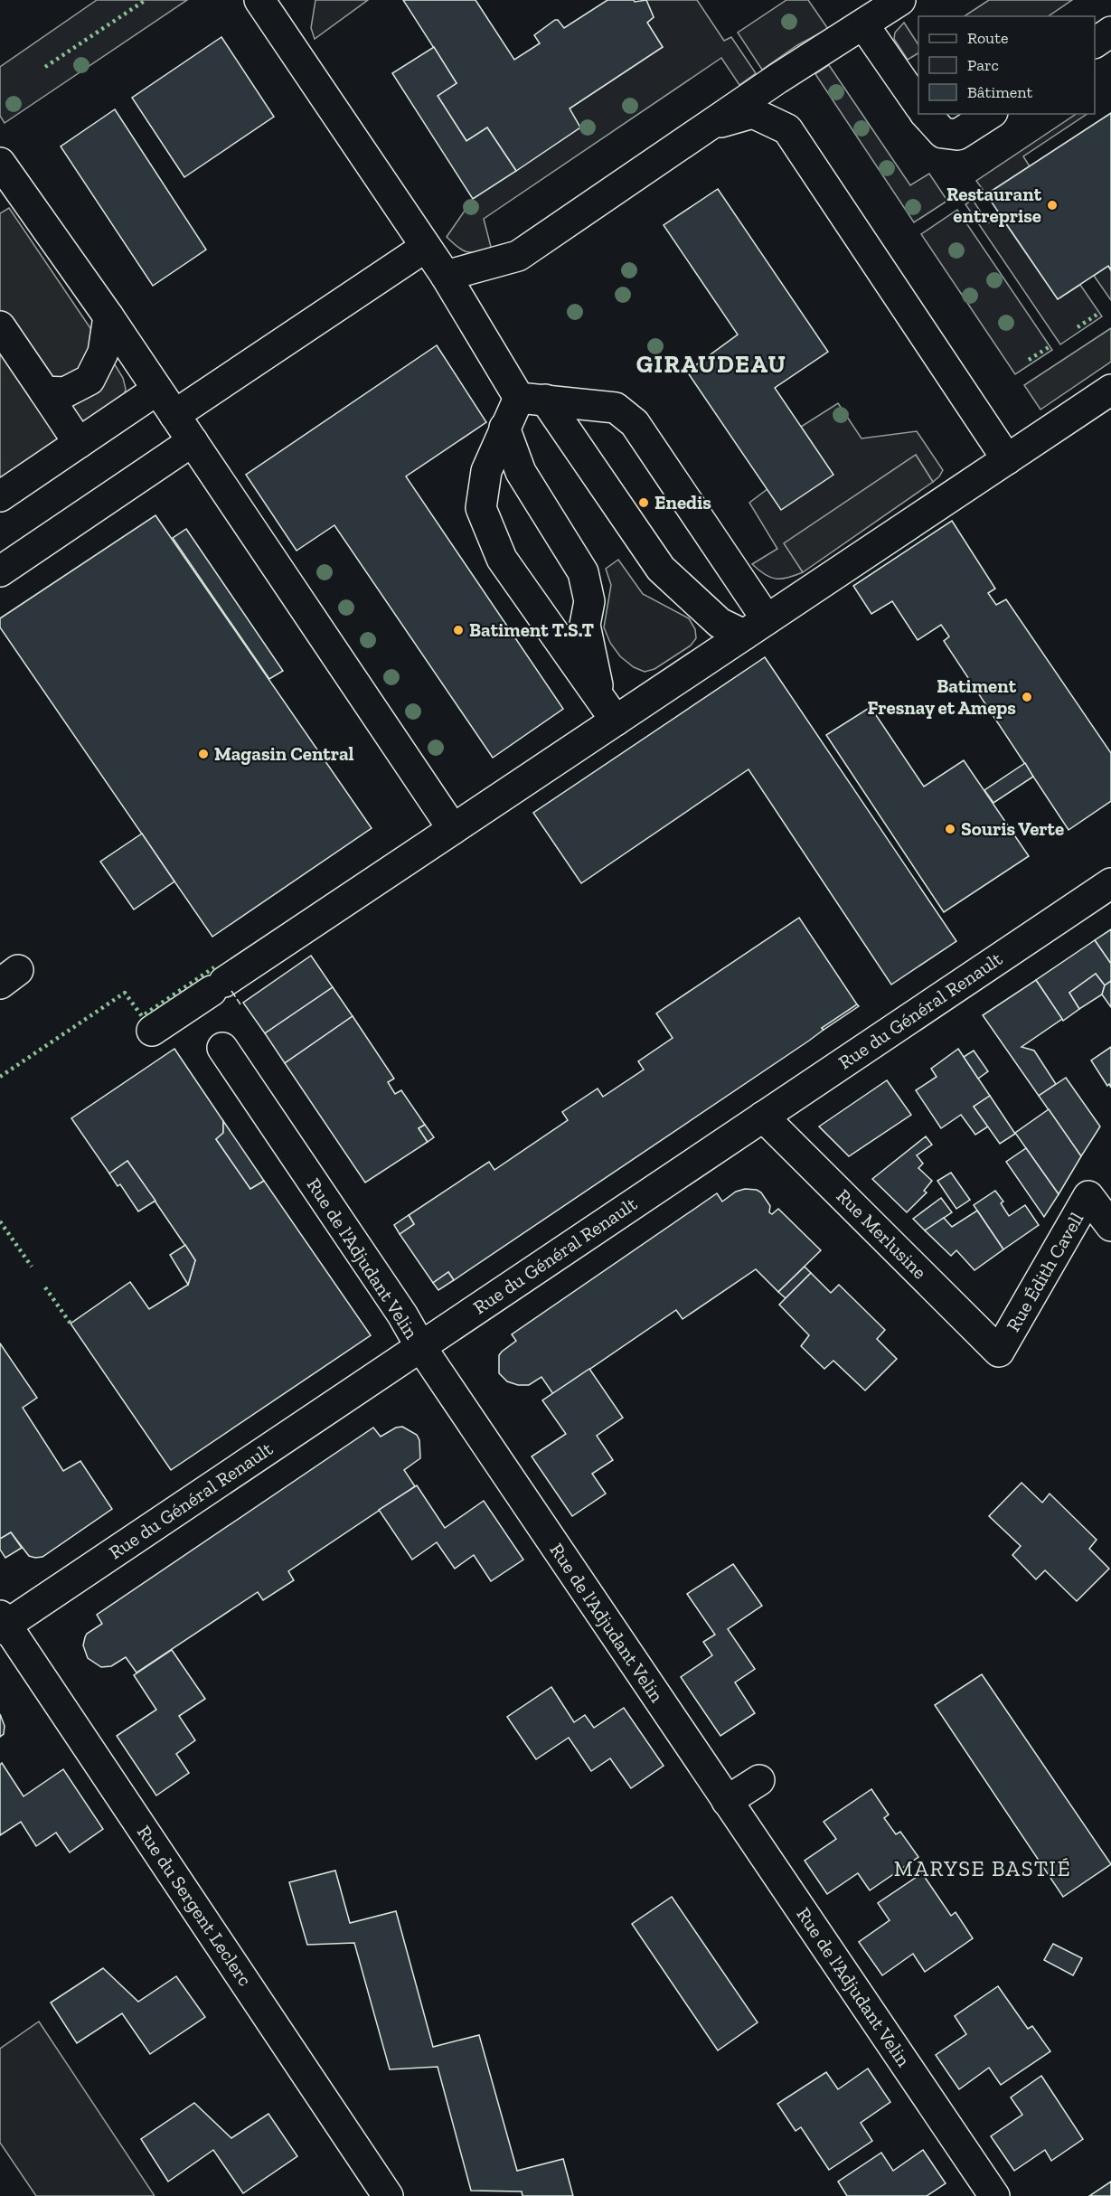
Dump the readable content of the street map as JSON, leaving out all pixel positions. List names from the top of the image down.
{
  "streets": {
    "street": [
      "Rue du Général Renault",
      "Rue Merlusine",
      "Rue de l'Adjudant Velin",
      "Rue Édith Cavell",
      "Rue du Sergent Leclerc"
    ]
  },
  "crossings": [
    ["Rue du Général Renault", "Rue Merlusine"],
    ["Rue du Général Renault", "Rue de l'Adjudant Velin"],
    ["Rue du Général Renault", "Rue du Sergent Leclerc"],
    ["Rue Merlusine", "Rue Édith Cavell"]
  ],
  "districts": ["GIRAUDEAU", "MARYSE BASTIÉ"],
  "places": [
    "Restaurant entreprise",
    "Enedis",
    "Batiment T.S.T",
    "Batiment Fresnay et Ameps",
    "Magasin Central",
    "Souris Verte"
  ],
  "legend": ["Route", "Parc", "Bâtiment"]
}
